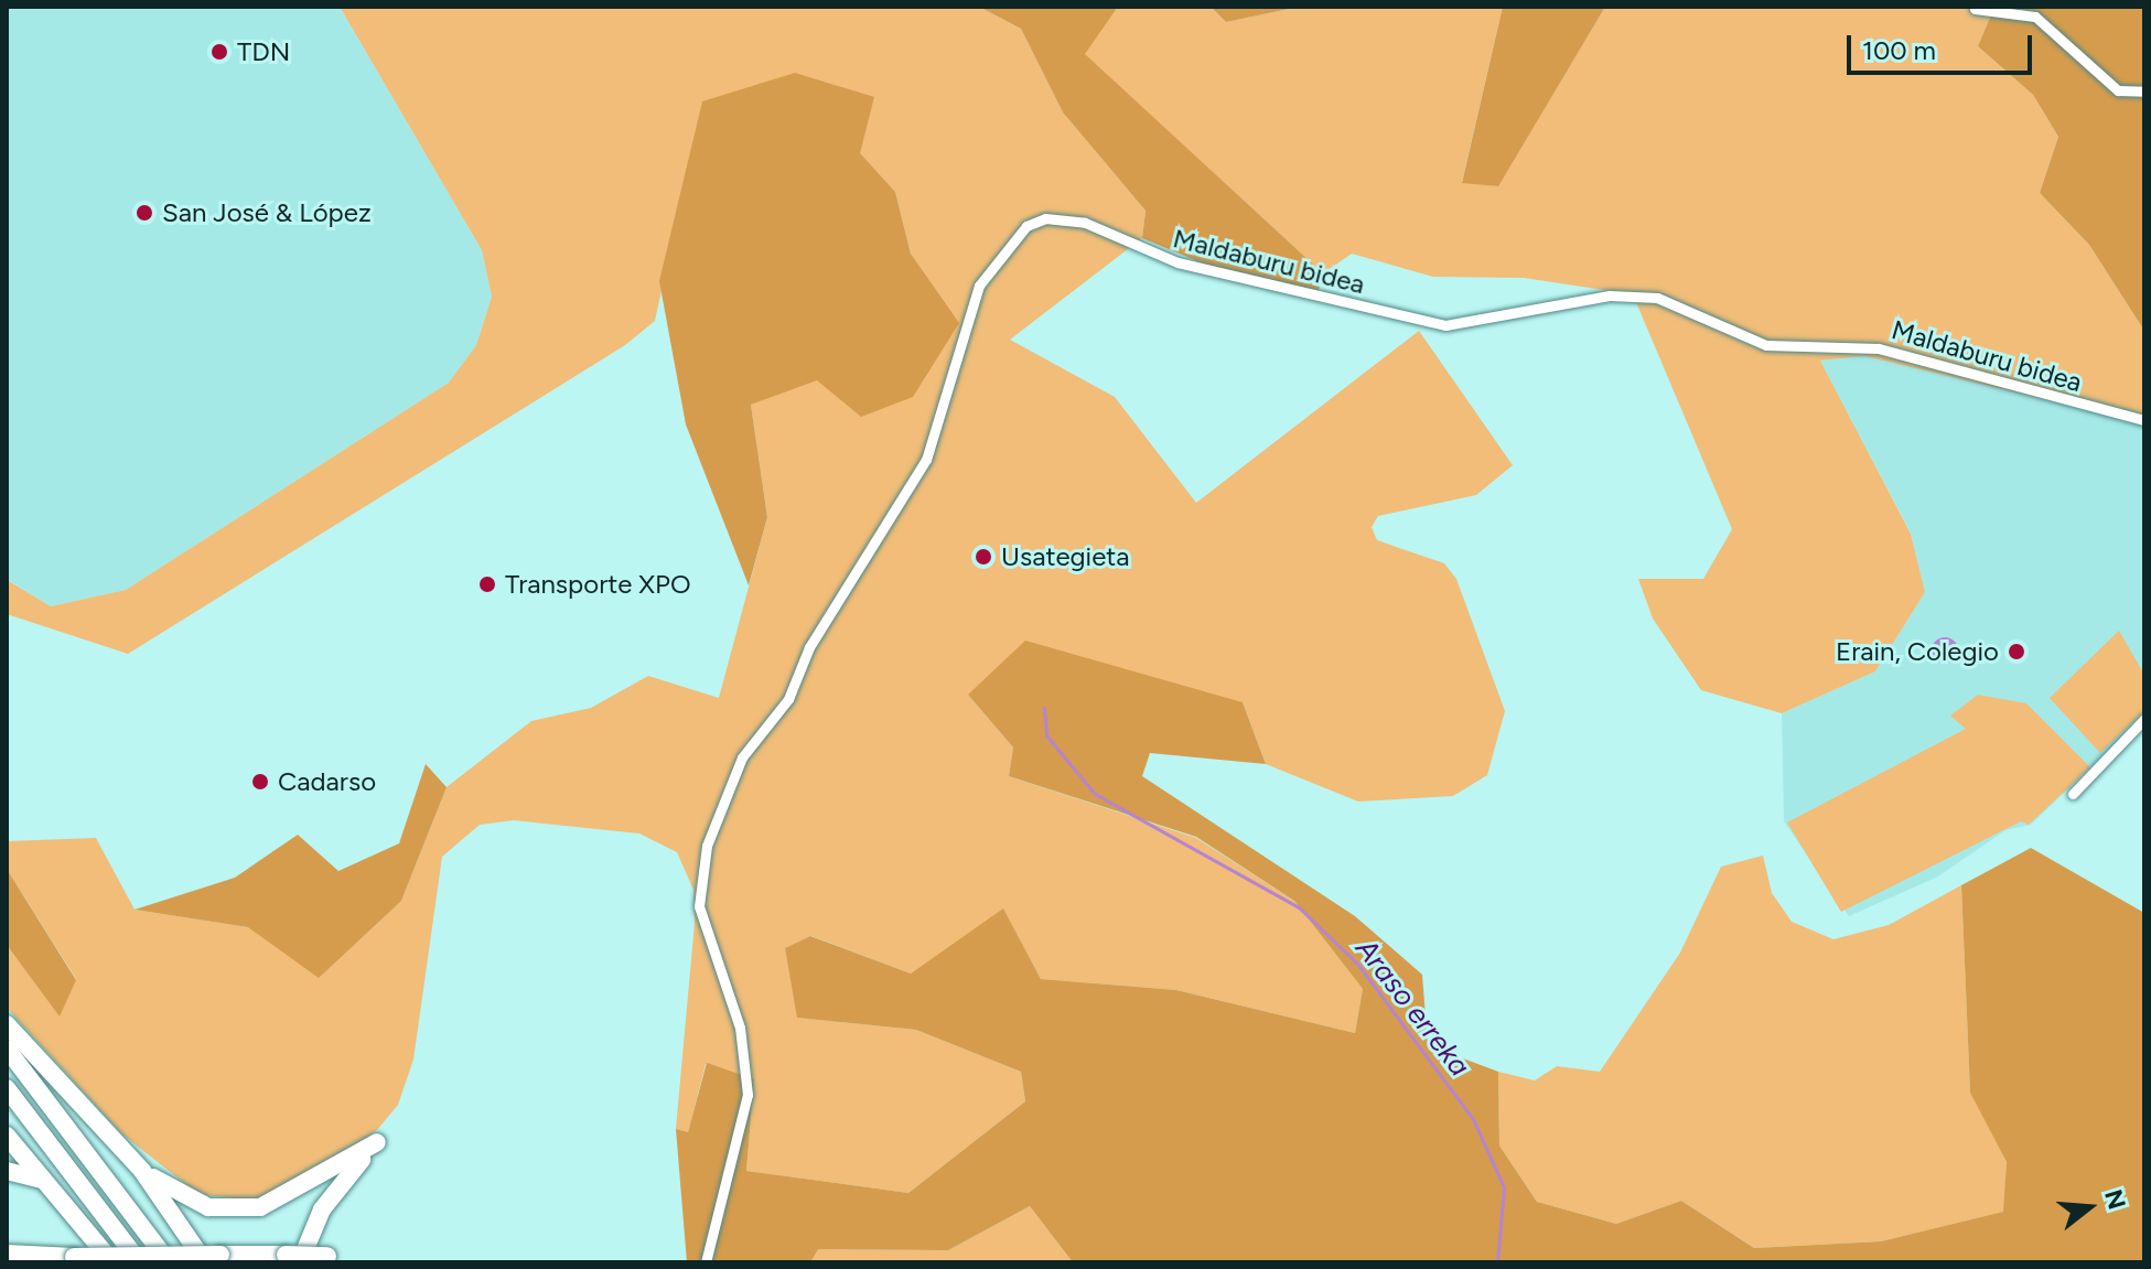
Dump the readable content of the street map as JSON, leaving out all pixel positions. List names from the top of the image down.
{
  "streets": {
    "street": ["Maldaburu bidea"]
  },
  "water": ["Araso erreka"],
  "places": [
    "TDN",
    "San José & López",
    "Usategieta",
    "Transporte XPO",
    "Erain, Colegio",
    "Cadarso"
  ],
  "scale_bar": "100 m",
  "north": "right"
}
